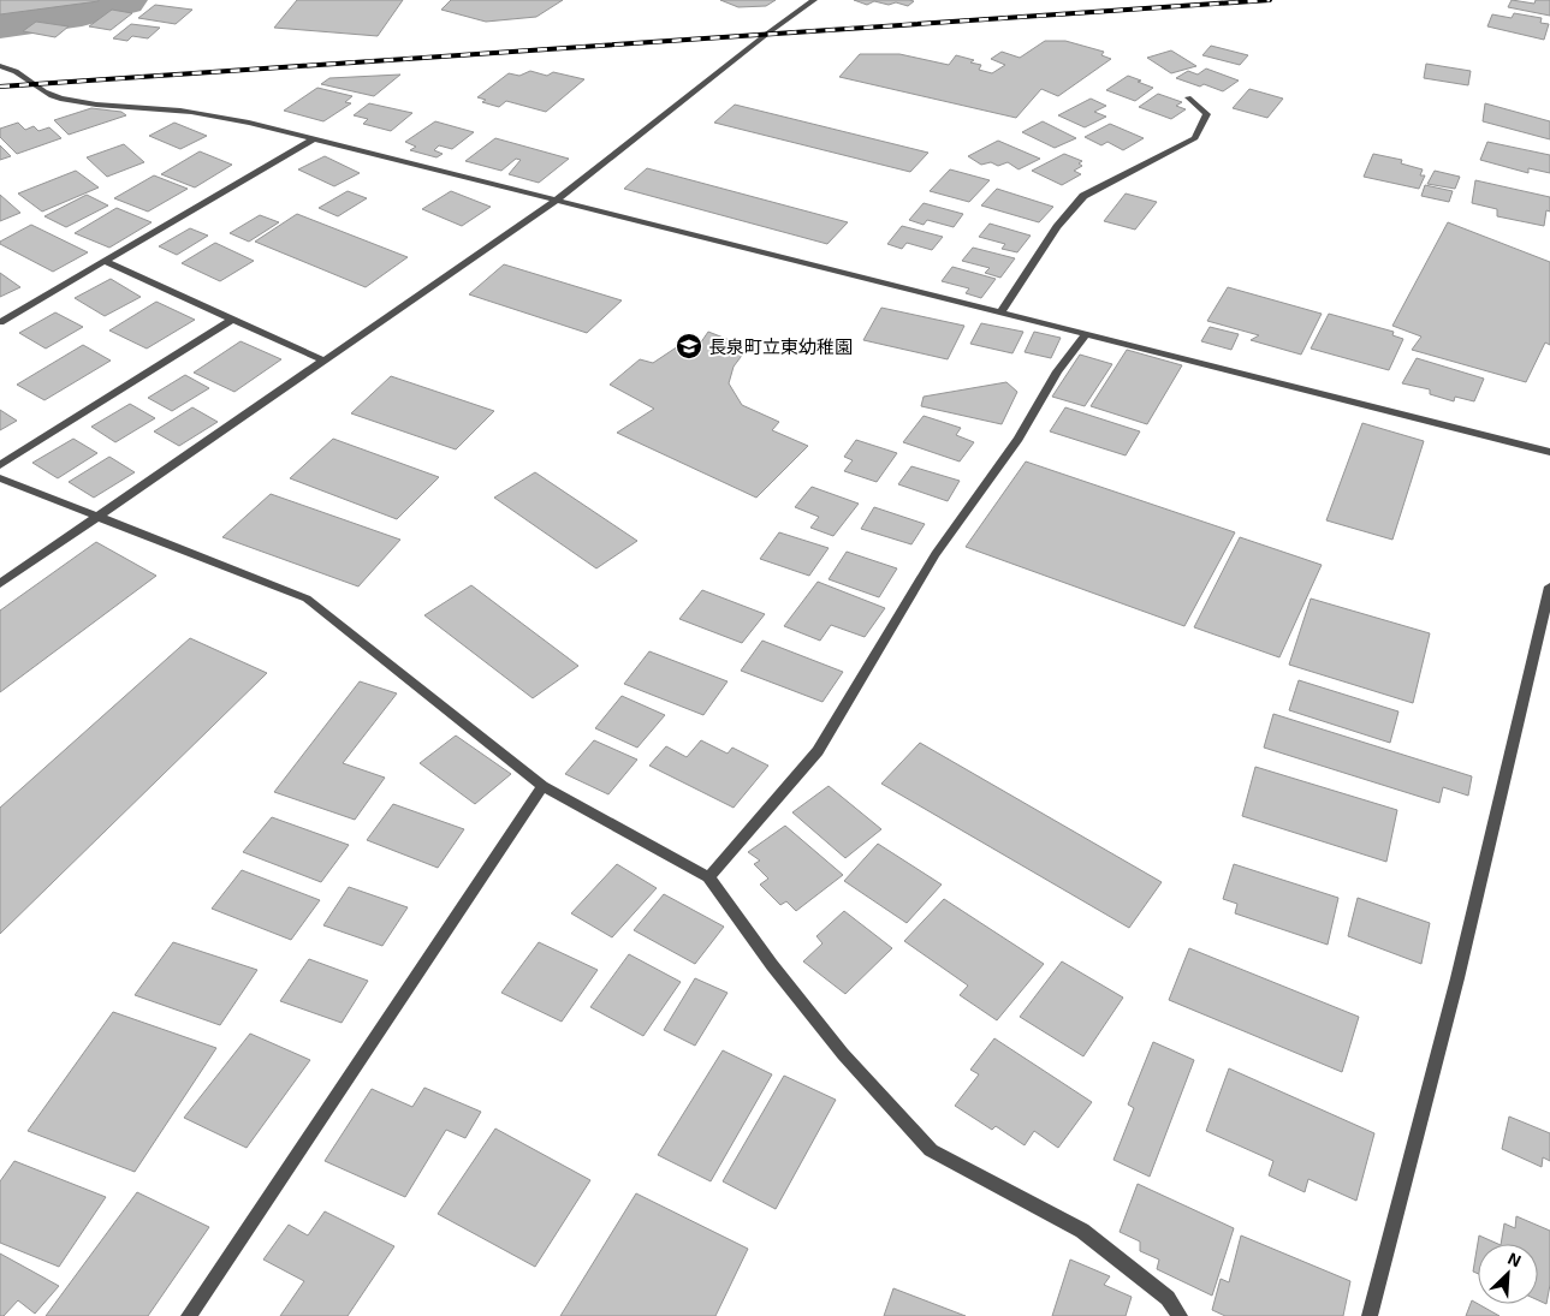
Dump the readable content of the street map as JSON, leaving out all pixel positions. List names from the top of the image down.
{
  "places": {
    "school or university": ["長泉町立東幼稚園"]
  },
  "north": "top right"
}
